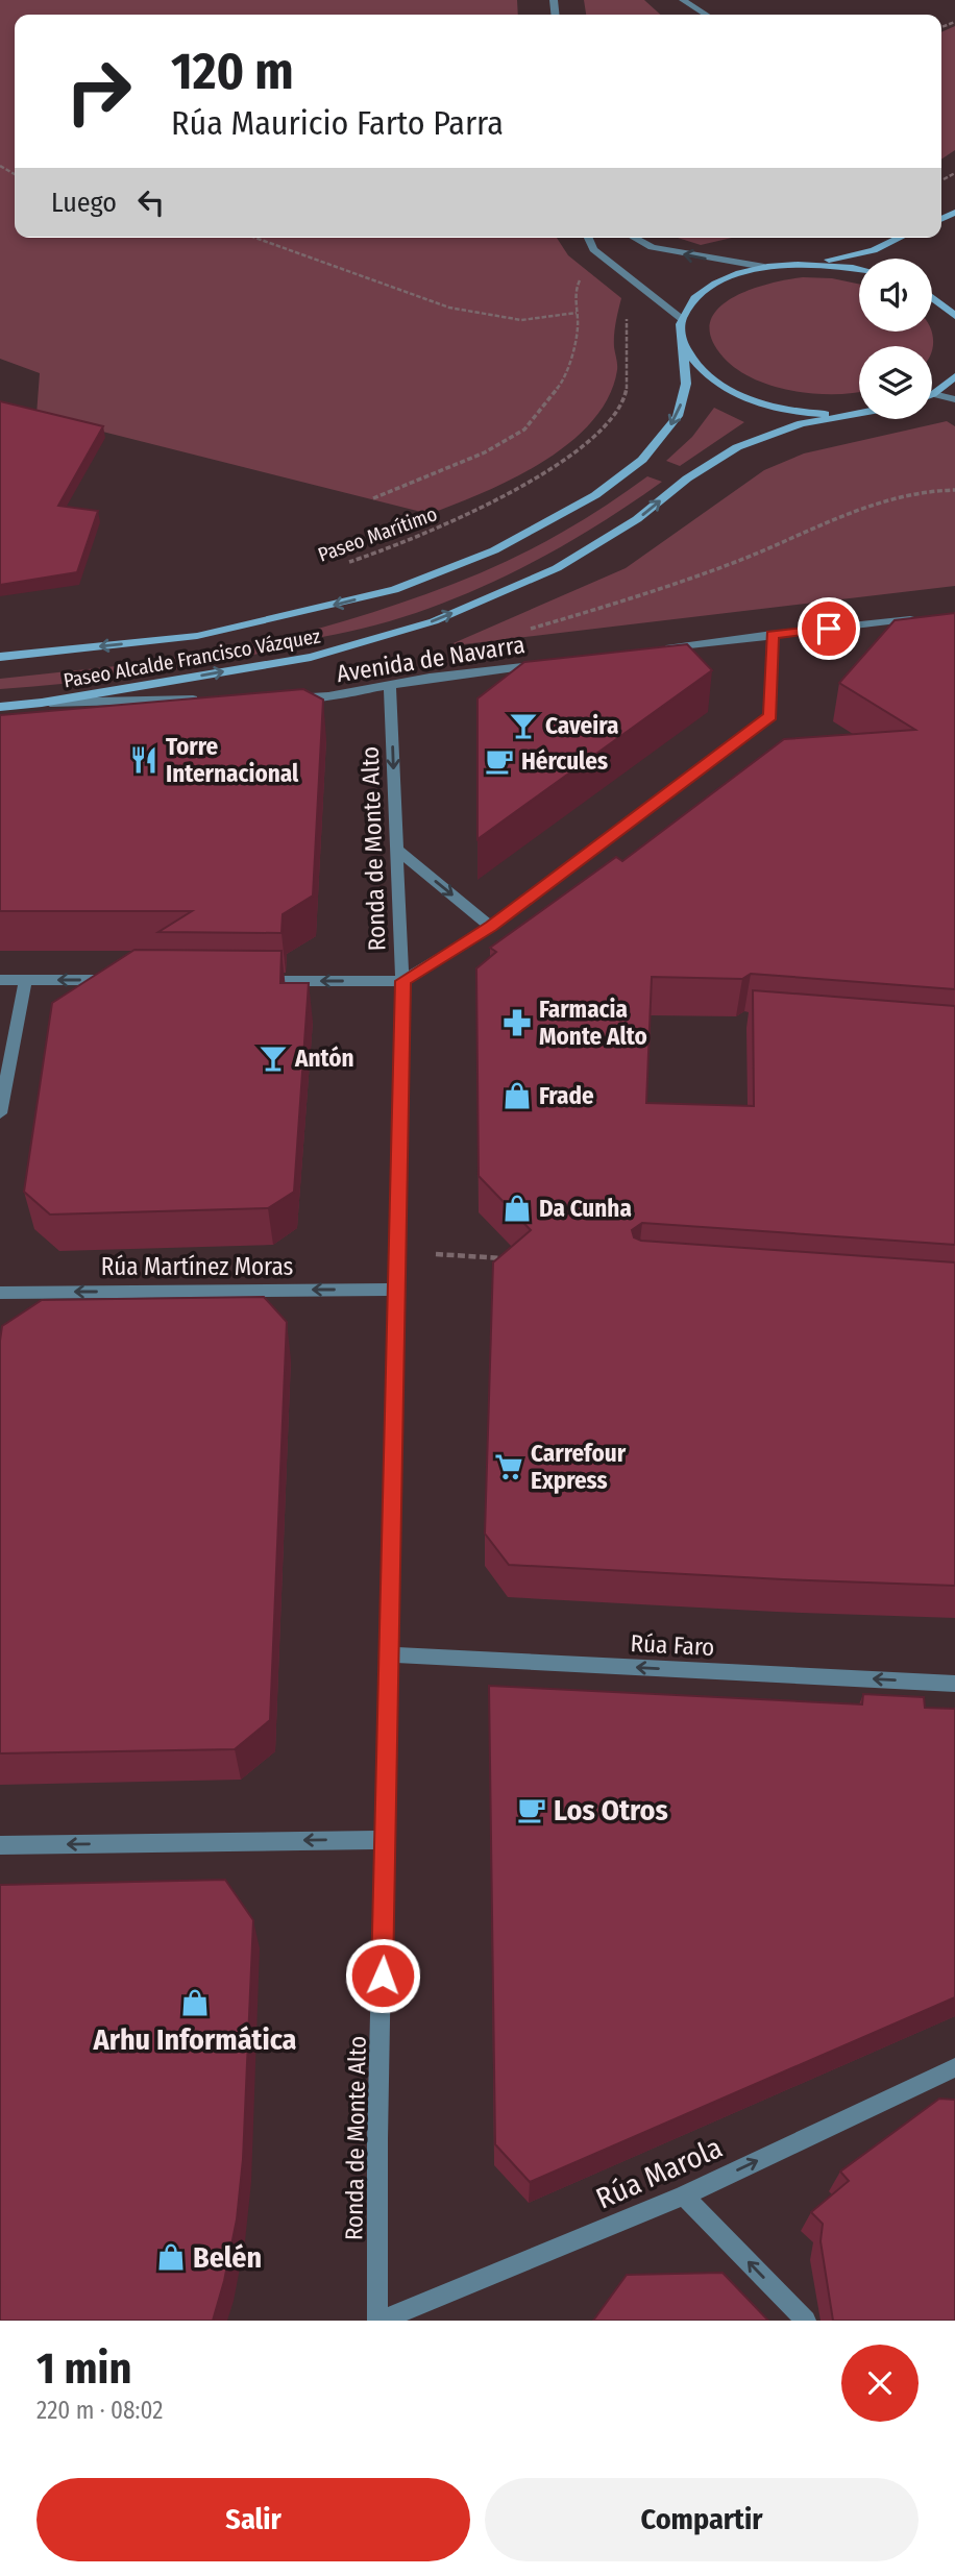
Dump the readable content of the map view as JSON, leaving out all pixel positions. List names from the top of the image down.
{
  "streets": {
    "main road": ["Paseo Alcalde Francisco Vázquez"],
    "street": [
      "Avenida de Navarra",
      "Ronda de Monte Alto",
      "Rúa Martínez Moras",
      "Rúa Faro",
      "Rúa Marola"
    ],
    "path": ["Paseo Marítimo"]
  },
  "crossings": [
    ["Avenida de Navarra", "Ronda de Monte Alto"],
    ["Ronda de Monte Alto", "Rúa Martínez Moras"],
    ["Ronda de Monte Alto", "Rúa Faro"],
    ["Ronda de Monte Alto", "Rúa Marola"]
  ],
  "one_way": ["Rúa Martínez Moras", "Rúa Faro", "Rúa Marola"],
  "places": {
    "bar": ["Caveira", "Antón"],
    "restaurant": ["Torre Internacional"],
    "cafe": ["Hércules", "Los Otros"],
    "pharmacy": ["Farmacia Monte Alto"],
    "shop": [
      "Frade",
      "Da Cunha",
      "Arhu Informática",
      "Belén"
    ],
    "supermarket": ["Carrefour Express"]
  },
  "page": {
    "turn": ["120 m", "Rúa Mauricio Farto Parra"],
    "then": "Luego",
    "heading": ["1 min", "220 m · 08:02"],
    "buttons": ["Salir", "Compartir"]
  }
}
